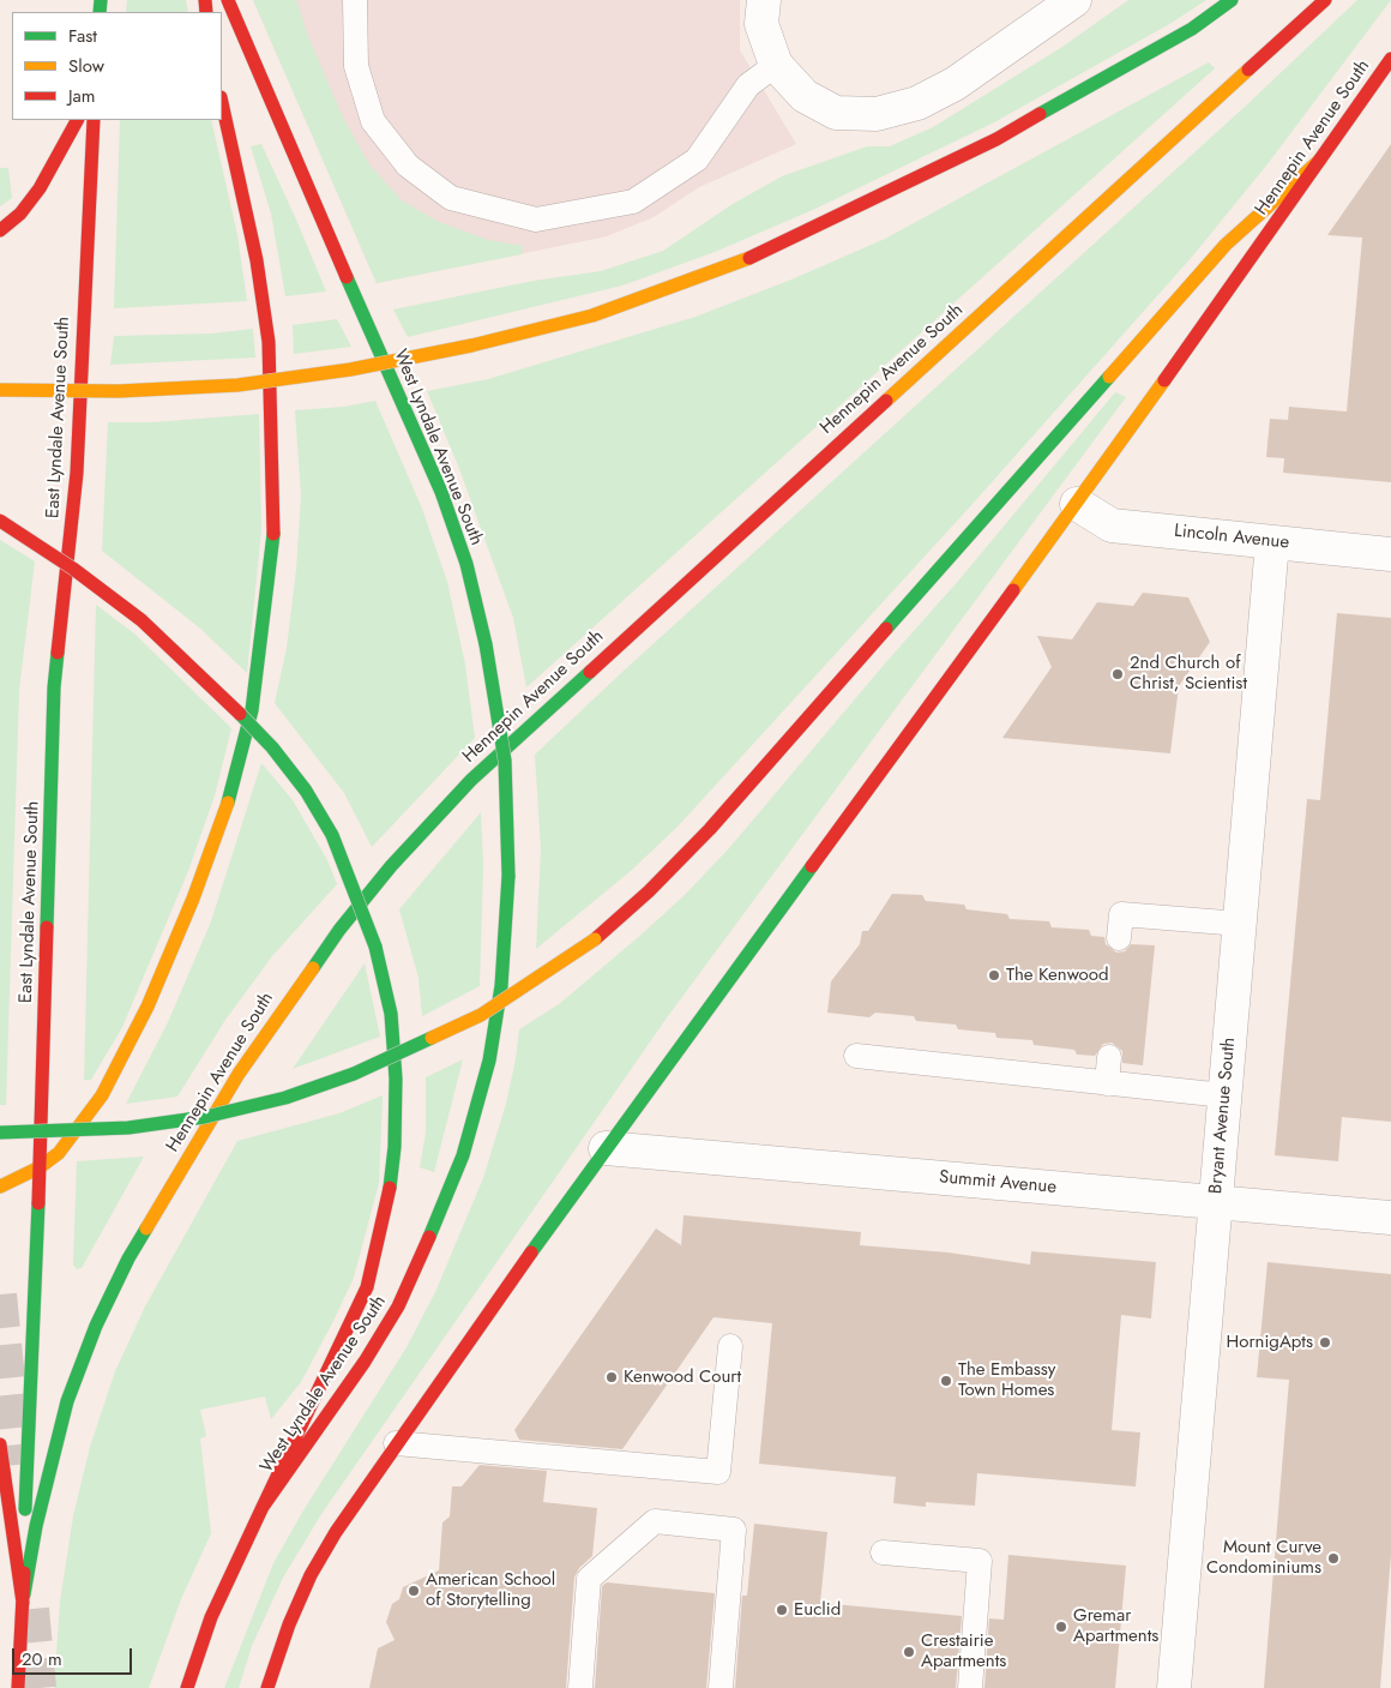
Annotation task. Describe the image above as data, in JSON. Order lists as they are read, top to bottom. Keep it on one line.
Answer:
{"streets":{"main road":["Hennepin Avenue South","East Lyndale Avenue South","West Lyndale Avenue South"],"street":["Lincoln Avenue","Bryant Avenue South","Summit Avenue"]},"crossings":[["Hennepin Avenue South","East Lyndale Avenue South"],["Hennepin Avenue South","Lincoln Avenue"],["Hennepin Avenue South","Summit Avenue"],["Lincoln Avenue","Bryant Avenue South"],["Bryant Avenue South","Summit Avenue"]],"places":["2nd Church of Christ, Scientist","The Kenwood","HornigApts","Kenwood Court","The Embassy Town Homes","Mount Curve Condominiums","American School of Storytelling","Euclid","Gremar Apartments","Crestairie Apartments"],"legend":["Fast","Slow","Jam"],"scale_bar":"20 m"}
